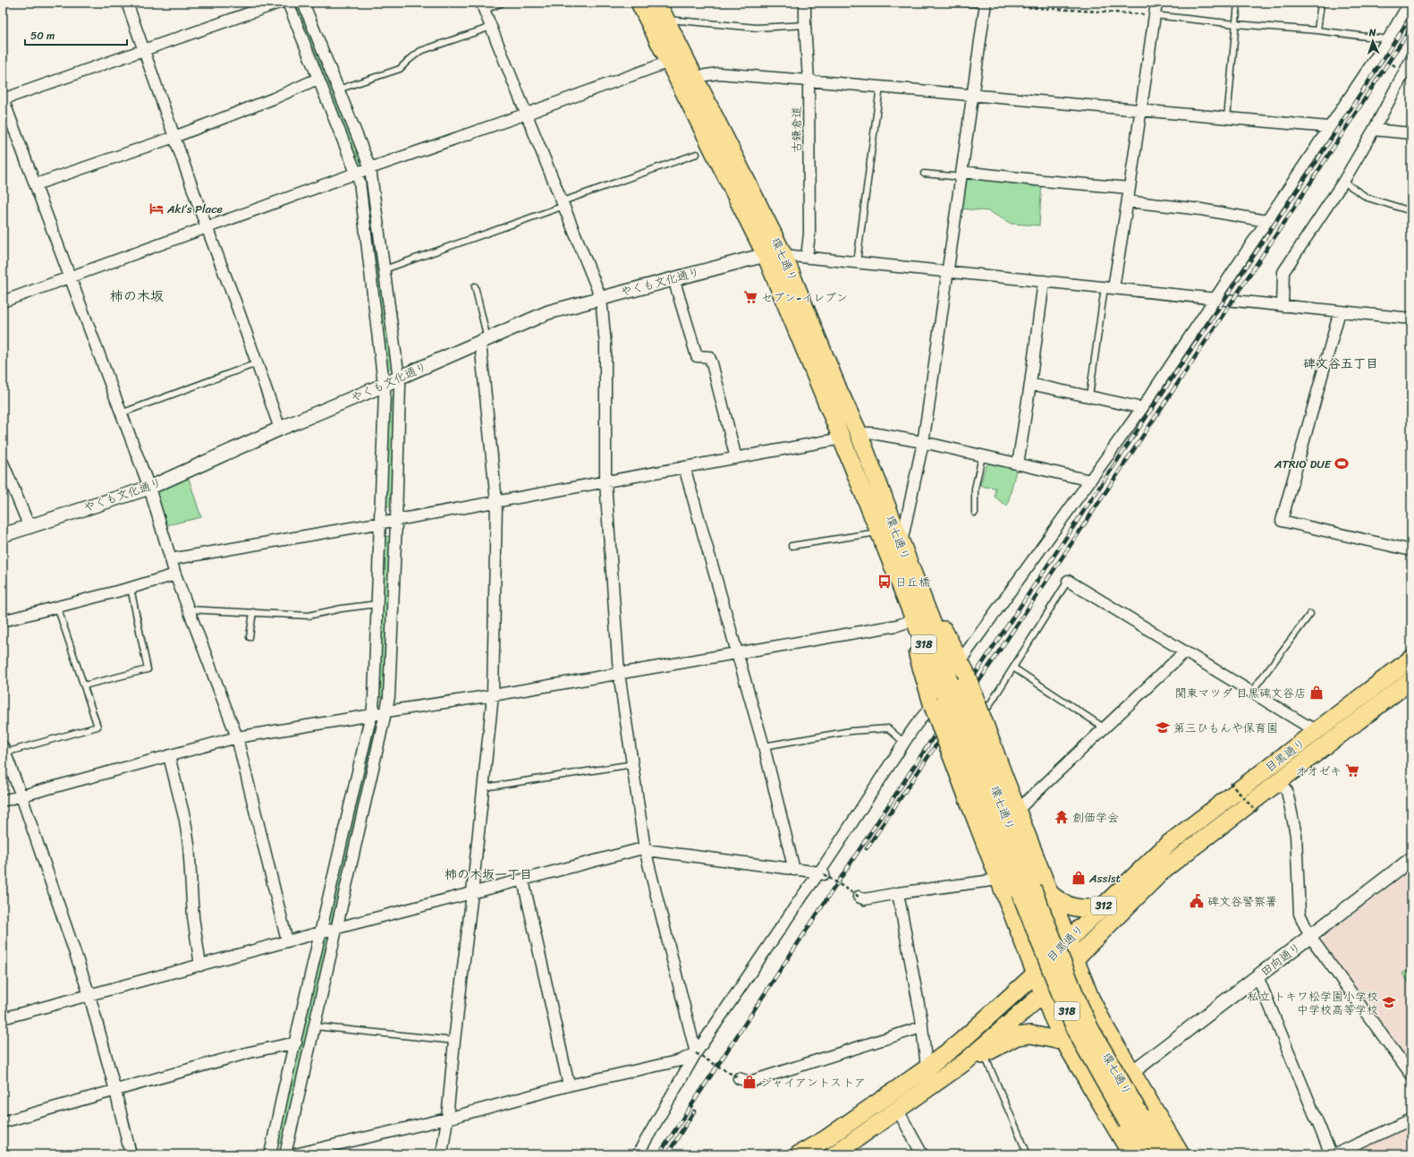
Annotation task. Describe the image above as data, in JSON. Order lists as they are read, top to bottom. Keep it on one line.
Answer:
{"streets":{"main road":["環七通り","318","目黒通り","312"],"street":["古鎌倉道","やくも文化通り","田向通り"]},"crossings":[["環七通り","やくも文化通り"]],"districts":["柿の木坂","碑文谷五丁目","柿の木坂一丁目"],"places":{"hotel":["Aki’s Place"],"supermarket":["セブン-イレブン","オオゼキ"],"sports":["ATRIO DUE"],"bus stop":["日丘橋"],"shop":["関東マツダ 目黒碑文谷店","Assist","ジャイアントストア"],"school or university":["第三ひもんや保育園","私立 トキワ松学園小学校 中学校高等学校"],"temple":["創価学会"],"public building":["碑文谷警察署"]},"scale_bar":"50 m","north":"top"}
